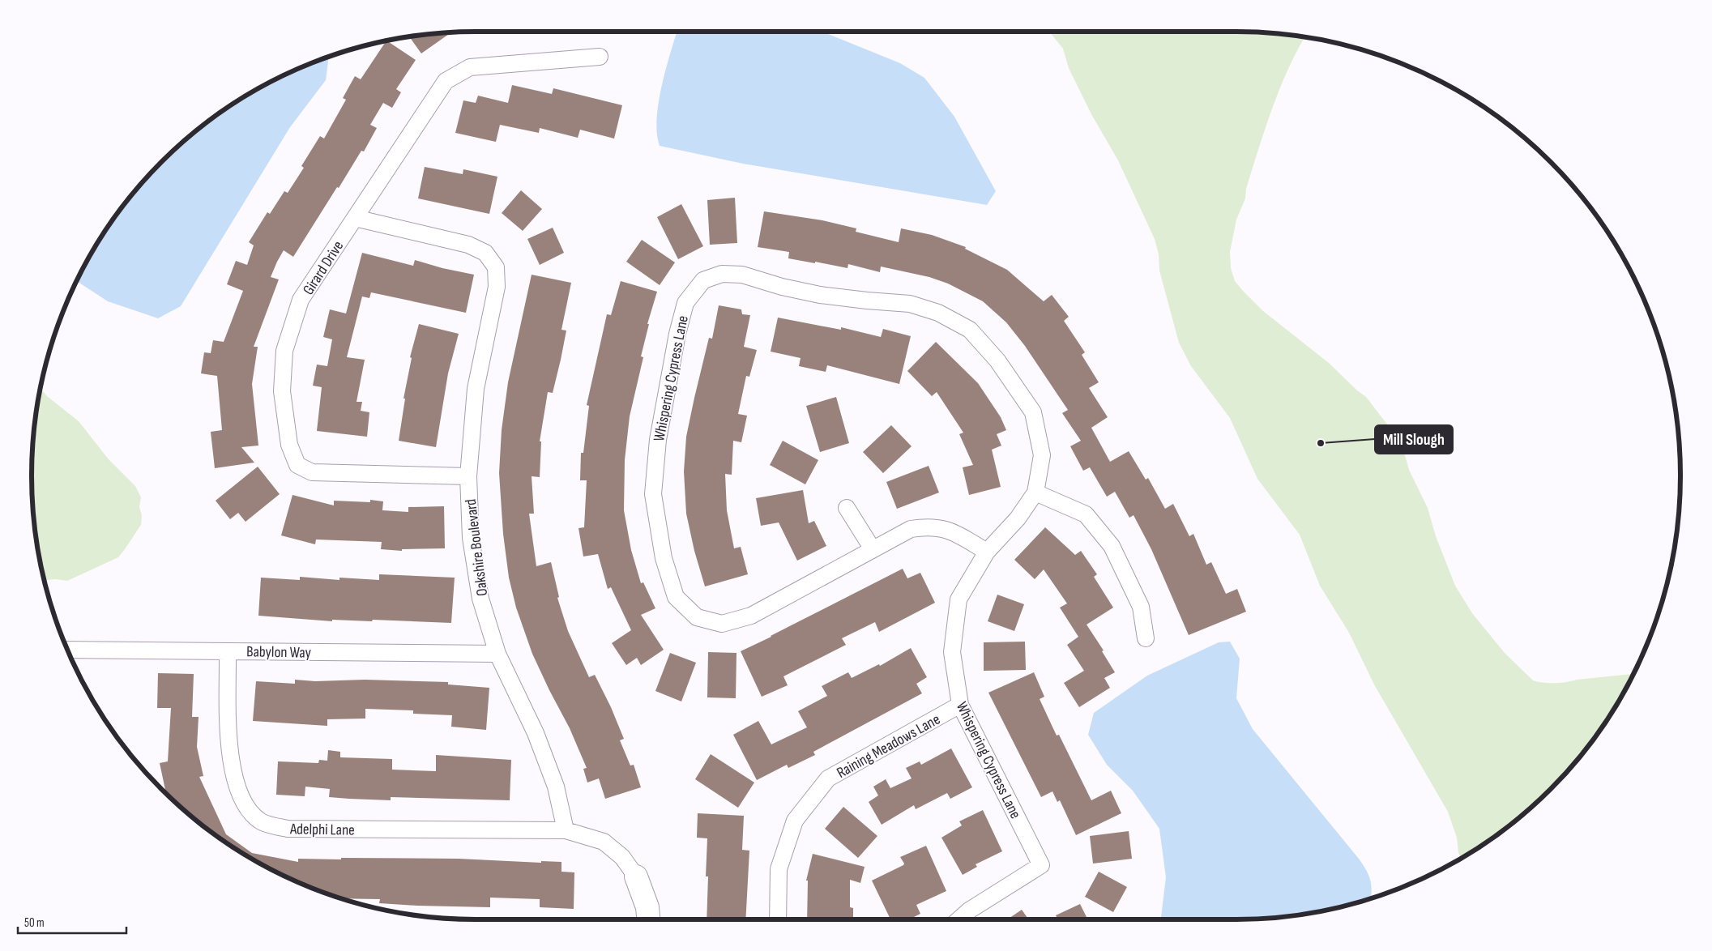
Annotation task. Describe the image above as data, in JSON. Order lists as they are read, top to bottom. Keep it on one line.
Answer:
{"streets":{"street":["Girard Drive","Whispering Cypress Lane","Oakshire Boulevard","Babylon Way","Raining Meadows Lane","Adelphi Lane"]},"crossings":[["Girard Drive","Oakshire Boulevard"],["Whispering Cypress Lane","Raining Meadows Lane"],["Oakshire Boulevard","Babylon Way"],["Oakshire Boulevard","Adelphi Lane"],["Babylon Way","Adelphi Lane"]],"places":["Mill Slough"],"scale_bar":"50 m"}
